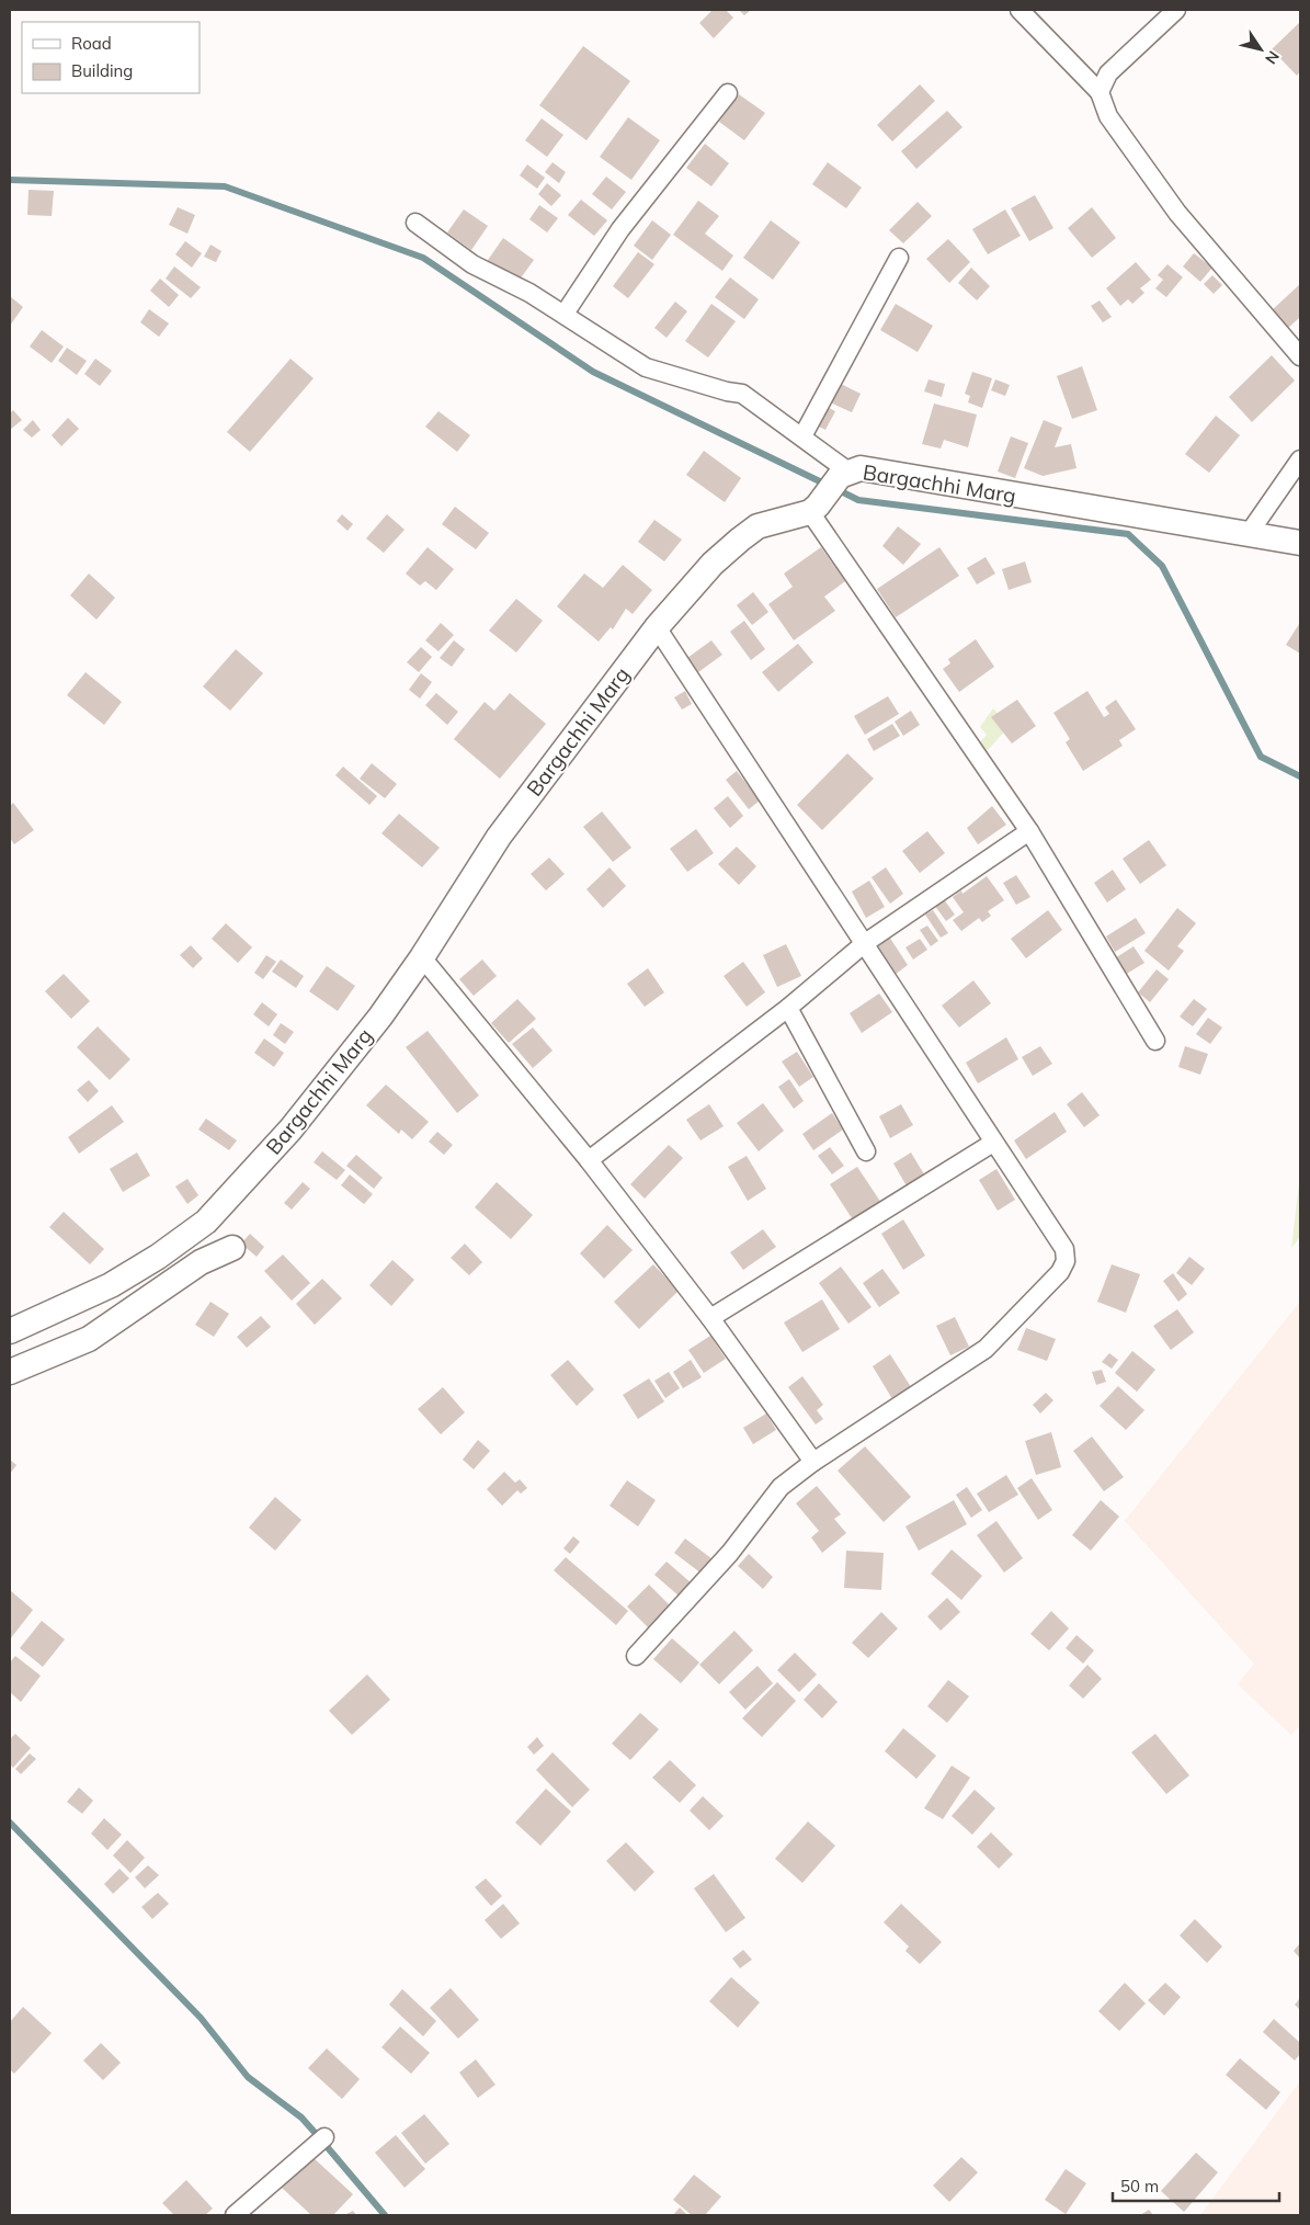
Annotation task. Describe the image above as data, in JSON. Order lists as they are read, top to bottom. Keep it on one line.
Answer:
{"streets":{"street":["Bargachhi Marg"]},"legend":["Road","Building"],"scale_bar":"50 m","north":"bottom right"}
